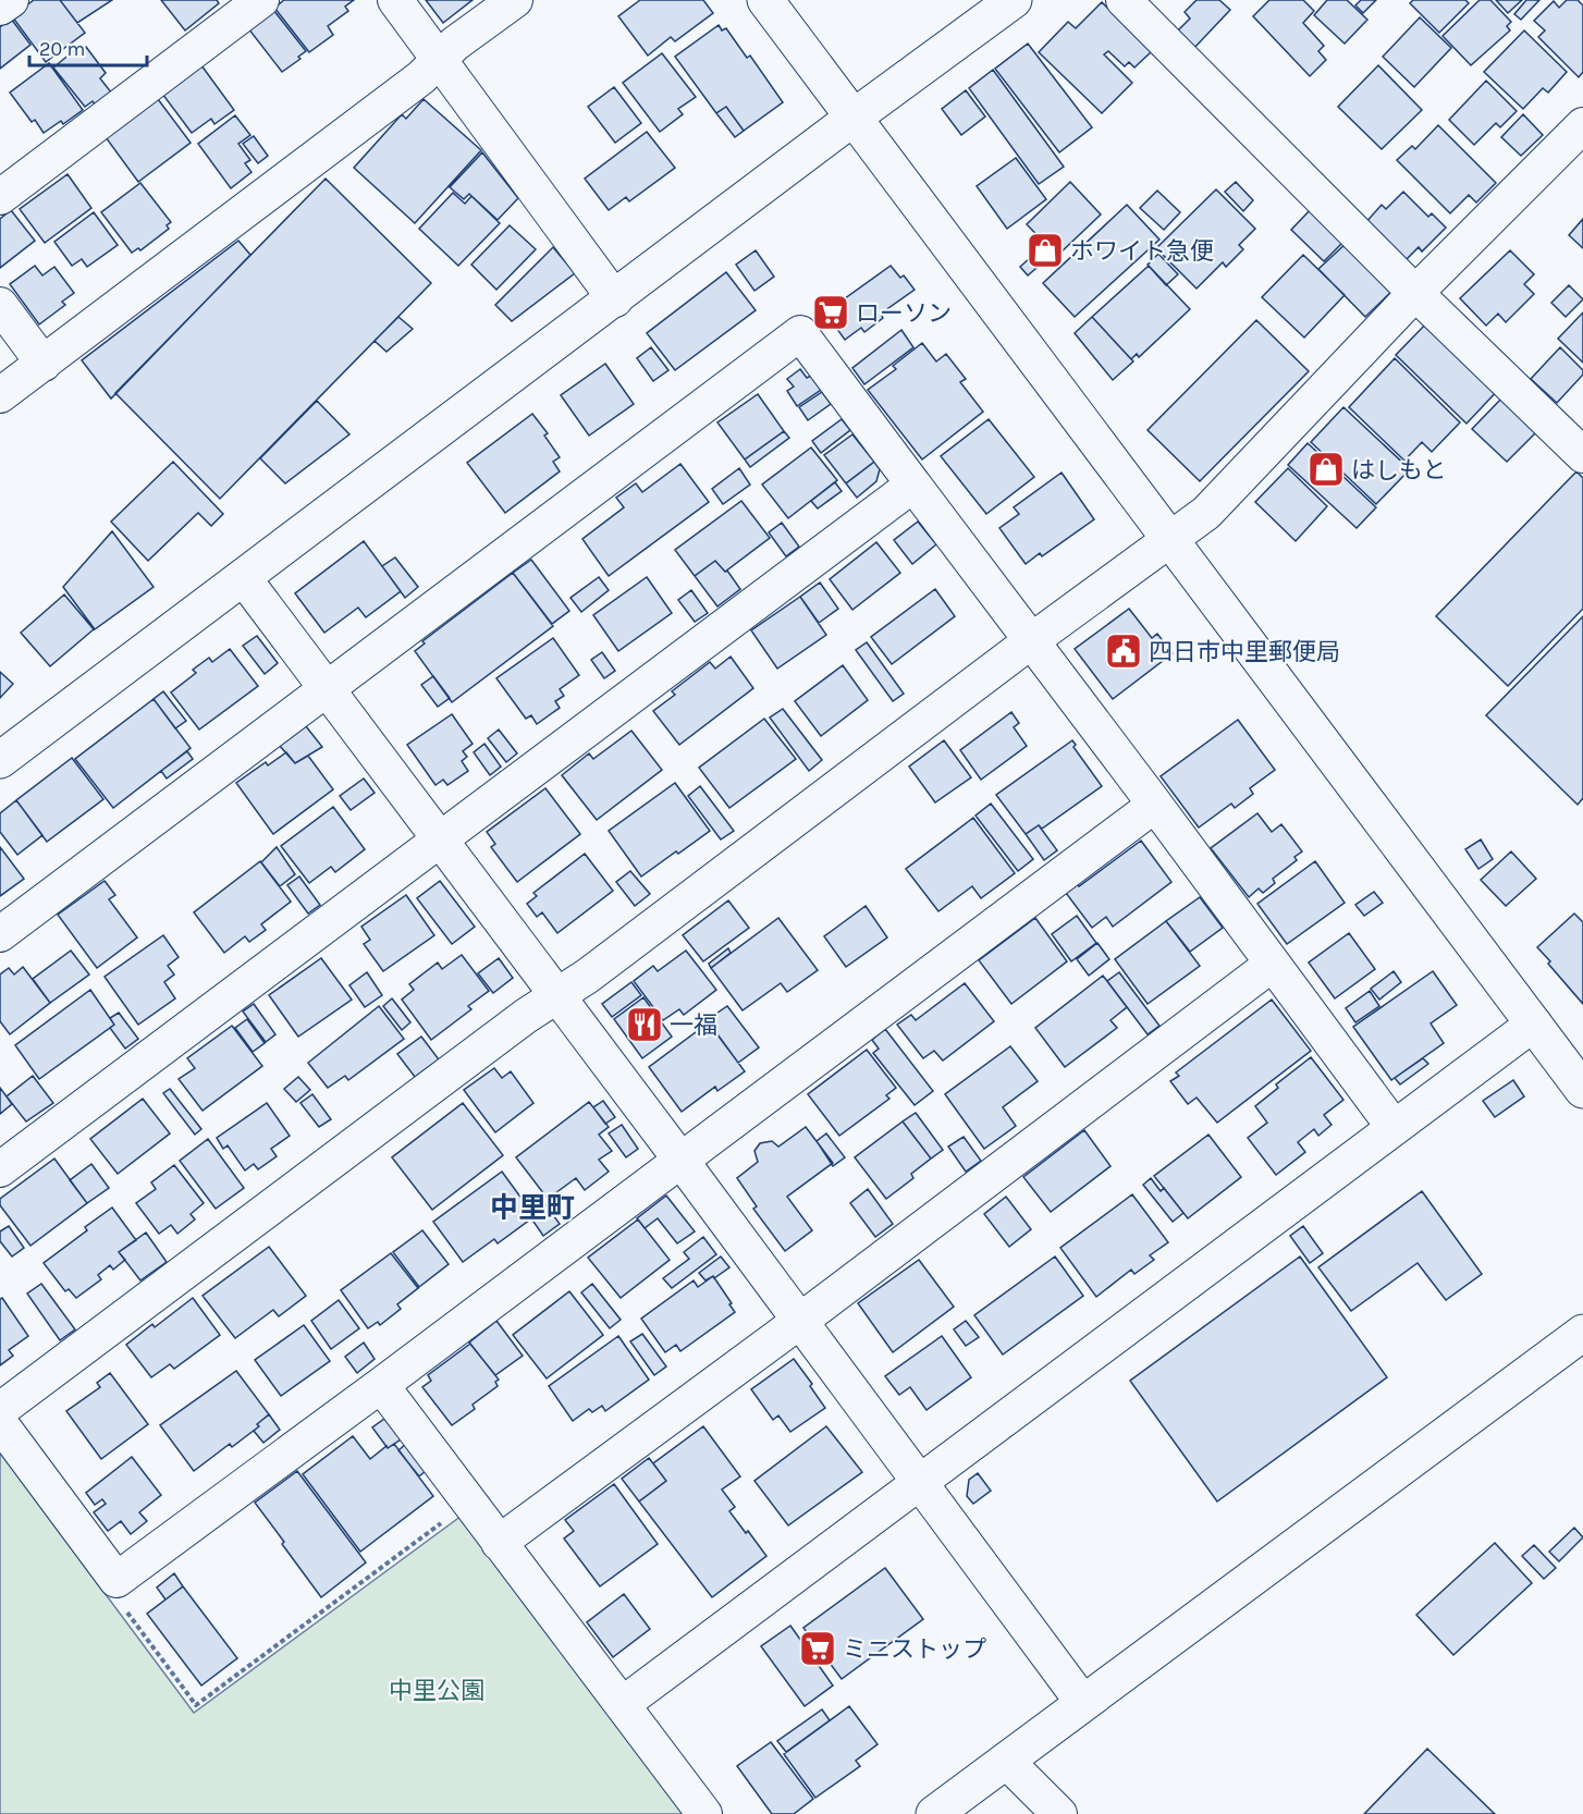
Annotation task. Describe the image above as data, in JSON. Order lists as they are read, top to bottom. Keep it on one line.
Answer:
{"districts":["中里町"],"parks":["中里公園"],"places":{"shop":["ホワイト急便","はしもと"],"supermarket":["ローソン","ミニストップ"],"public building":["四日市中里郵便局"],"restaurant":["一福"]},"scale_bar":"20 m"}
